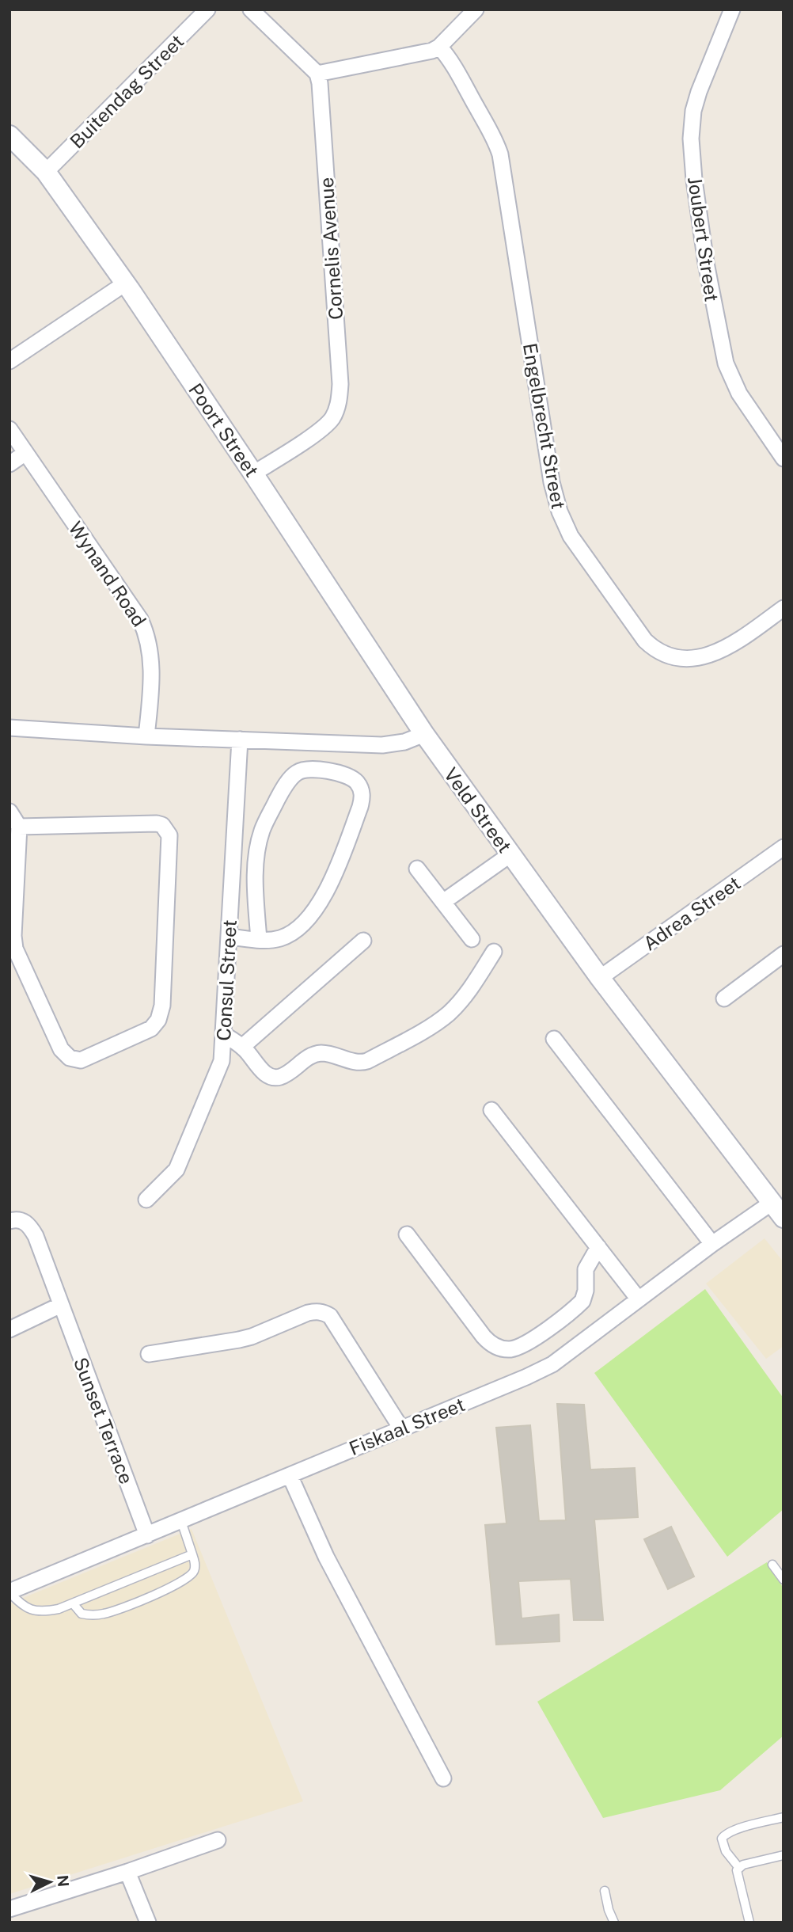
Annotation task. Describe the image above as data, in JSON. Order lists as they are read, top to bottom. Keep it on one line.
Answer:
{"streets":{"street":["Buitendag Street","Joubert Street","Cornelis Avenue","Engelbrecht Street","Poort Street","Wynand Road","Veld Street","Adrea Street","Consul Street","Sunset Terrace","Fiskaal Street"]},"crossings":[["Buitendag Street","Poort Street"],["Cornelis Avenue","Poort Street"],["Poort Street","Veld Street"],["Veld Street","Adrea Street"],["Veld Street","Fiskaal Street"],["Sunset Terrace","Fiskaal Street"]],"north":"right"}
